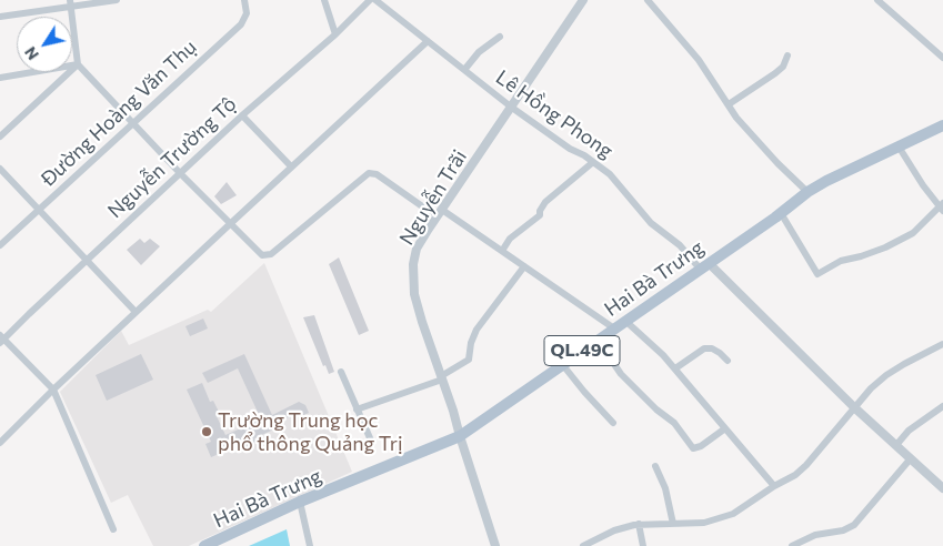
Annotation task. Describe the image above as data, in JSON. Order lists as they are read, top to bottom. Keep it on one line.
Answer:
{"streets":{"main road":["Hai Bà Trưng","QL.49C"],"street":["Đường Hoàng Văn Thụ","Lê Hồng Phong","Nguyễn Trường Tộ","Nguyễn Trãi"]},"crossings":[["Lê Hồng Phong","Nguyễn Trãi"],["Lê Hồng Phong","Hai Bà Trưng"],["Nguyễn Trãi","Hai Bà Trưng"]],"places":["Trường Trung học phổ thông Quảng Trị"],"north":"bottom left"}
